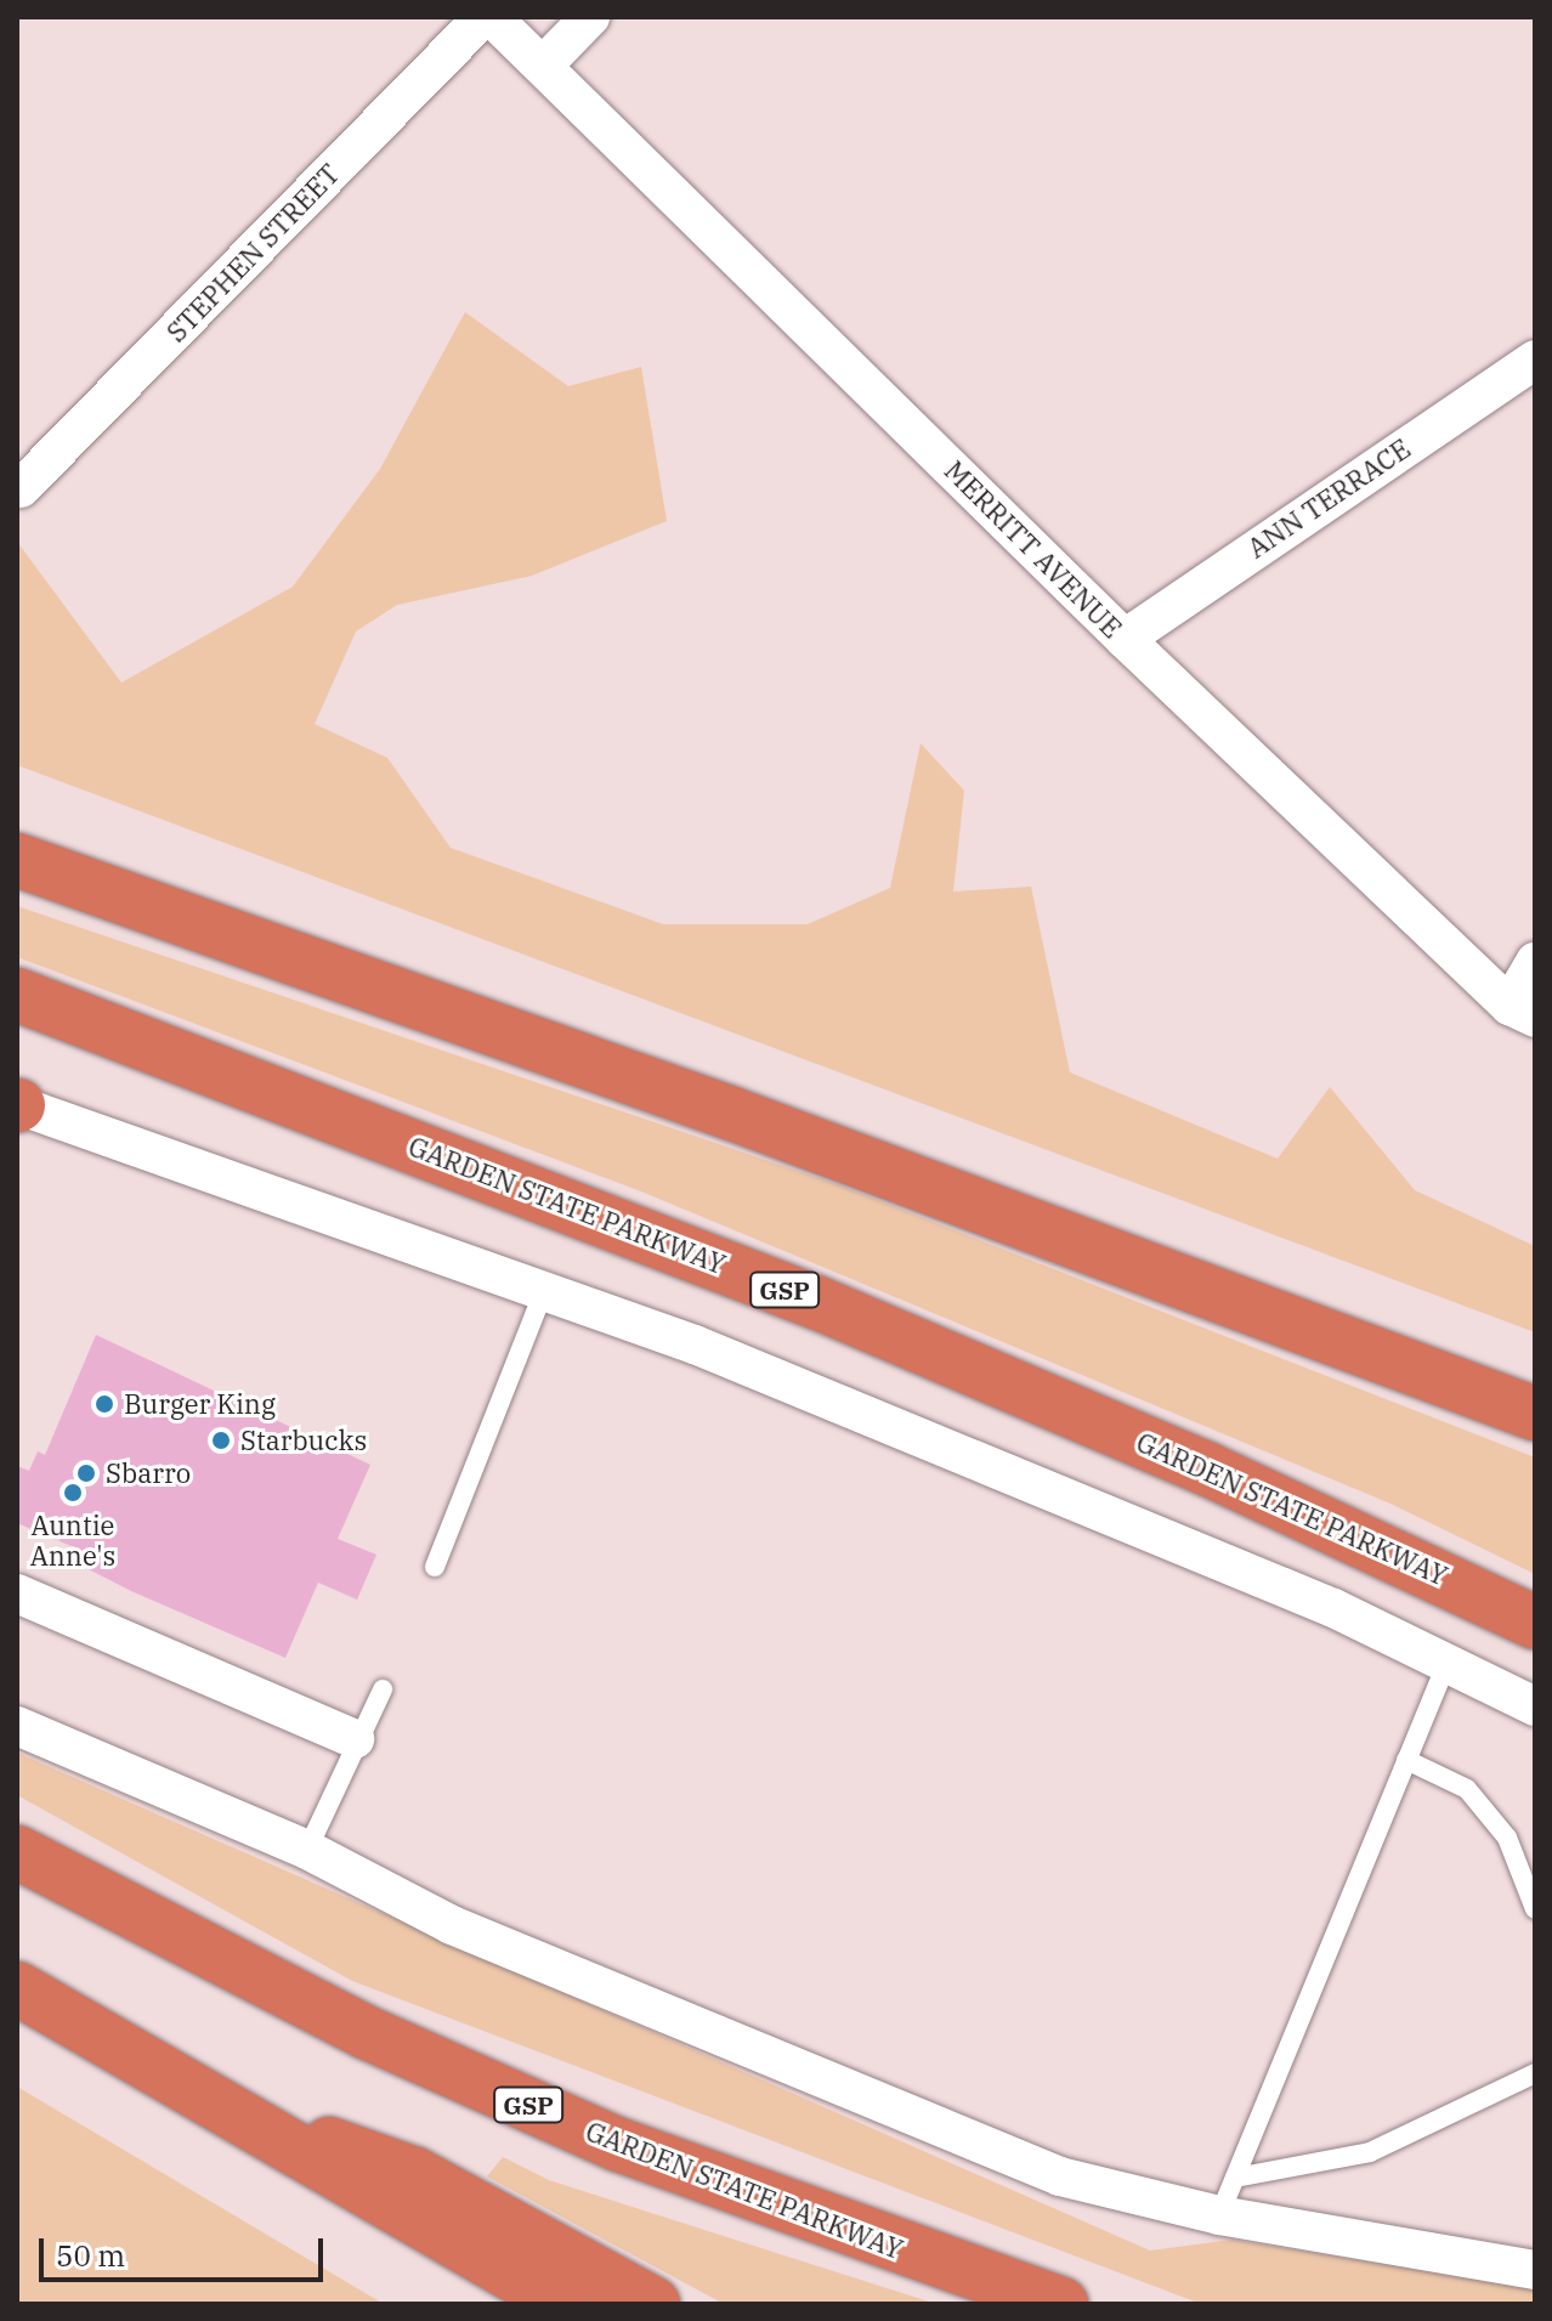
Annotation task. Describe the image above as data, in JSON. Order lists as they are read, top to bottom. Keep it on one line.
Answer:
{"streets":{"highway":["GARDEN STATE PARKWAY","GSP"],"street":["STEPHEN STREET","ANN TERRACE","MERRITT AVENUE"]},"crossings":[["ANN TERRACE","MERRITT AVENUE"]],"places":["Burger King","Starbucks","Sbarro","Auntie Anne's"],"scale_bar":"50 m"}
